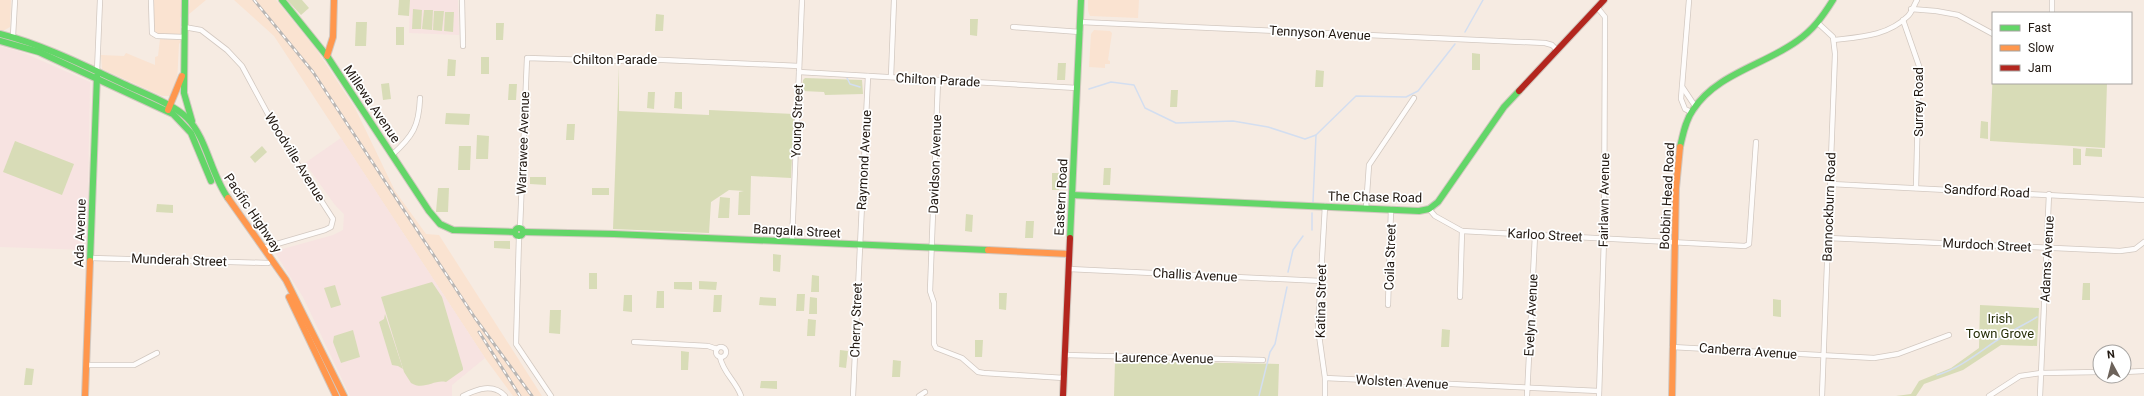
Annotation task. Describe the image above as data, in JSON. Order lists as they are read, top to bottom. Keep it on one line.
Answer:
{"streets":{"main road":["Millewa Avenue","Bobbin Head Road","Eastern Road","The Chase Road","Pacific Highway","Bangalla Street","Ada Avenue"],"street":["Tennyson Avenue","Chilton Parade","Surrey Road","Young Street","Warrawee Avenue","Woodville Avenue","Raymond Avenue","Davidson Avenue","Sandford Road","Fairlawn Avenue","Bannockburn Road","Karloo Street","Murdoch Street","Coila Street","Adams Avenue","Munderah Street","Challis Avenue","Katina Street","Evelyn Avenue","Cherry Street","Canberra Avenue","Laurence Avenue","Wolsten Avenue"]},"crossings":[["Tennyson Avenue","Eastern Road"],["Tennyson Avenue","The Chase Road"],["Chilton Parade","Young Street"],["Chilton Parade","Warrawee Avenue"],["Chilton Parade","Raymond Avenue"],["Chilton Parade","Davidson Avenue"],["Chilton Parade","Eastern Road"],["Surrey Road","Sandford Road"],["Millewa Avenue","Bangalla Street"],["Young Street","Bangalla Street"],["Warrawee Avenue","Bangalla Street"],["Woodville Avenue","Pacific Highway"],["Raymond Avenue","Bangalla Street"],["Raymond Avenue","Cherry Street"],["Davidson Avenue","Eastern Road"],["Davidson Avenue","Bangalla Street"],["Sandford Road","Bannockburn Road"],["Sandford Road","Adams Avenue"],["Bobbin Head Road","Karloo Street"],["Bobbin Head Road","Canberra Avenue"],["Eastern Road","The Chase Road"],["Eastern Road","Bangalla Street"],["Eastern Road","Challis Avenue"],["Eastern Road","Laurence Avenue"],["The Chase Road","Fairlawn Avenue"],["The Chase Road","Coila Street"],["The Chase Road","Katina Street"],["Fairlawn Avenue","Karloo Street"],["Fairlawn Avenue","Wolsten Avenue"],["Bannockburn Road","Murdoch Street"],["Bannockburn Road","Canberra Avenue"],["Pacific Highway","Ada Avenue"],["Pacific Highway","Munderah Street"],["Bangalla Street","Cherry Street"],["Ada Avenue","Munderah Street"],["Karloo Street","Evelyn Avenue"],["Murdoch Street","Adams Avenue"],["Challis Avenue","Katina Street"],["Katina Street","Wolsten Avenue"],["Evelyn Avenue","Wolsten Avenue"]],"parks":["Irish Town Grove"],"legend":["Fast","Slow","Jam"],"north":"top"}
